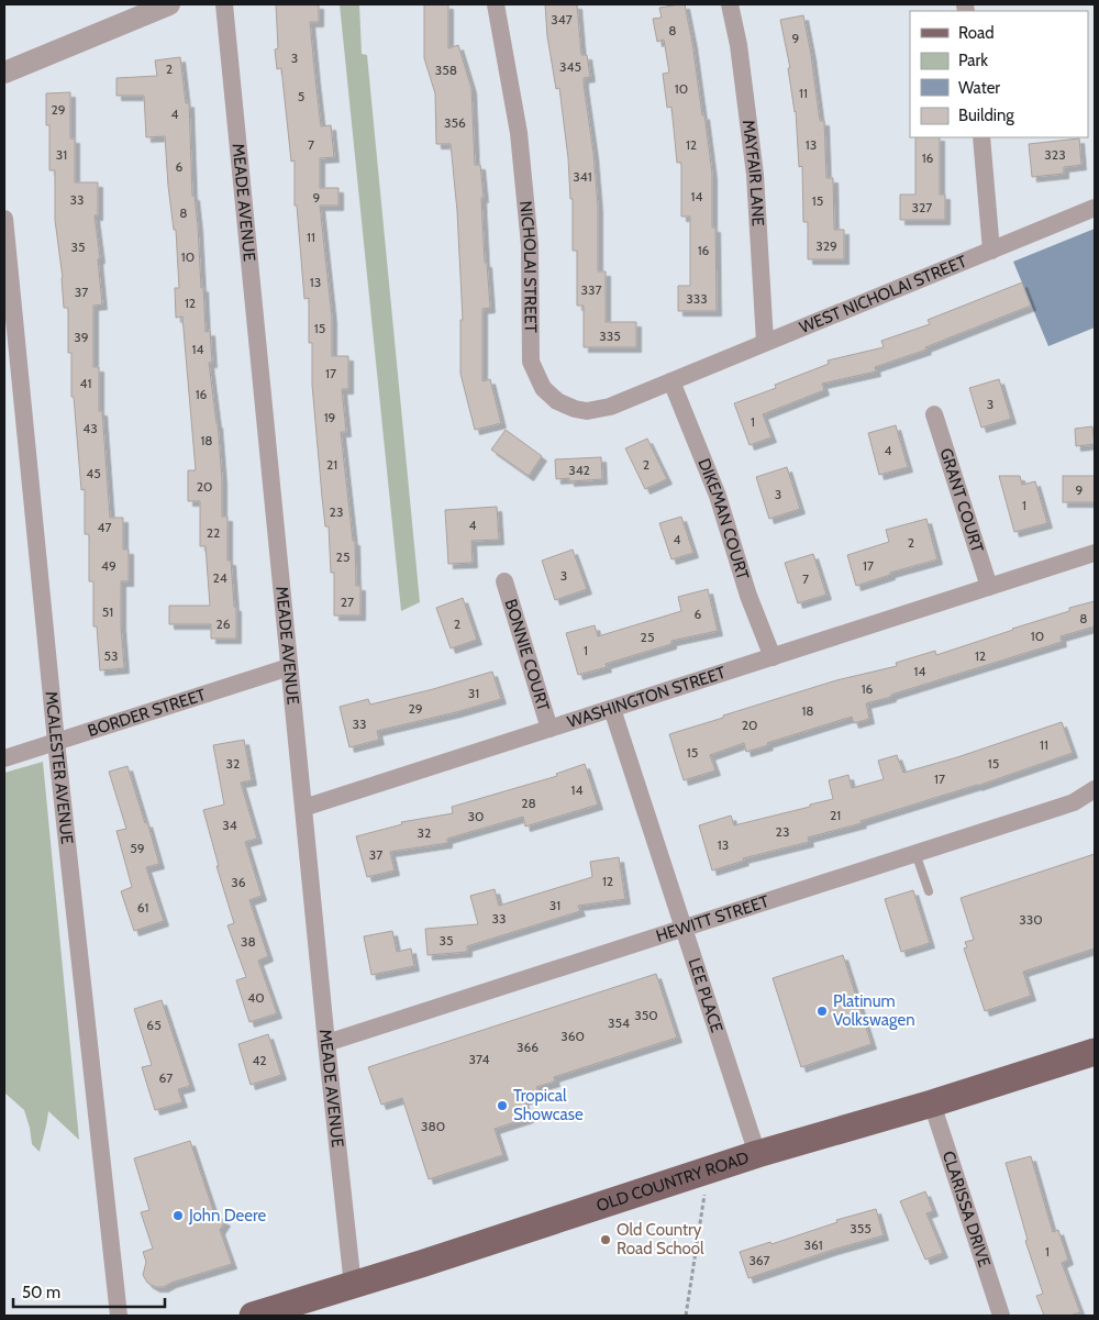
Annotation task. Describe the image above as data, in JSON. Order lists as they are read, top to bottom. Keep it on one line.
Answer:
{"streets":{"main road":["OLD COUNTRY ROAD"],"street":["MAYFAIR LANE","MEADE AVENUE","NICHOLAI STREET","WEST NICHOLAI STREET","GRANT COURT","DIKEMAN COURT","BONNIE COURT","WASHINGTON STREET","BORDER STREET","MCALESTER AVENUE","HEWITT STREET","LEE PLACE","CLARISSA DRIVE"]},"crossings":[["MAYFAIR LANE","WEST NICHOLAI STREET"],["MEADE AVENUE","WASHINGTON STREET"],["MEADE AVENUE","BORDER STREET"],["MEADE AVENUE","HEWITT STREET"],["MEADE AVENUE","OLD COUNTRY ROAD"],["NICHOLAI STREET","WEST NICHOLAI STREET"],["NICHOLAI STREET","DIKEMAN COURT"],["WEST NICHOLAI STREET","DIKEMAN COURT"],["GRANT COURT","WASHINGTON STREET"],["DIKEMAN COURT","WASHINGTON STREET"],["BONNIE COURT","WASHINGTON STREET"],["WASHINGTON STREET","LEE PLACE"],["BORDER STREET","MCALESTER AVENUE"],["HEWITT STREET","LEE PLACE"],["LEE PLACE","OLD COUNTRY ROAD"],["OLD COUNTRY ROAD","CLARISSA DRIVE"]],"places":["Platinum Volkswagen","Tropical Showcase","John Deere","Old Country Road School"],"house_numbers":["347","8","9","3","345","2","358","10","11","5","29","4","356","7","12","13","31","323","16","6","341","14","9","33","15","327","8","11","329","35","16","10","13","337","37","333","12","15","335","39","14","17","41","16","3","19","1","43","18","4","21","2","342","45","20","9","3","1","23","4","47","22","4","2","25","49","17","3","24","7","27","51","6","8","26","2","10","25","1","53","12","14","16","31","29","18","33","20","11","15","32","15","17","14","28","21","30","34","23","32","13","59","37","12","36","31","61","33","330","35","38","40","350","354","65","360","366","374","42","67","380","355","361","1","367"],"legend":["Road","Park","Water","Building"],"scale_bar":"50 m"}
